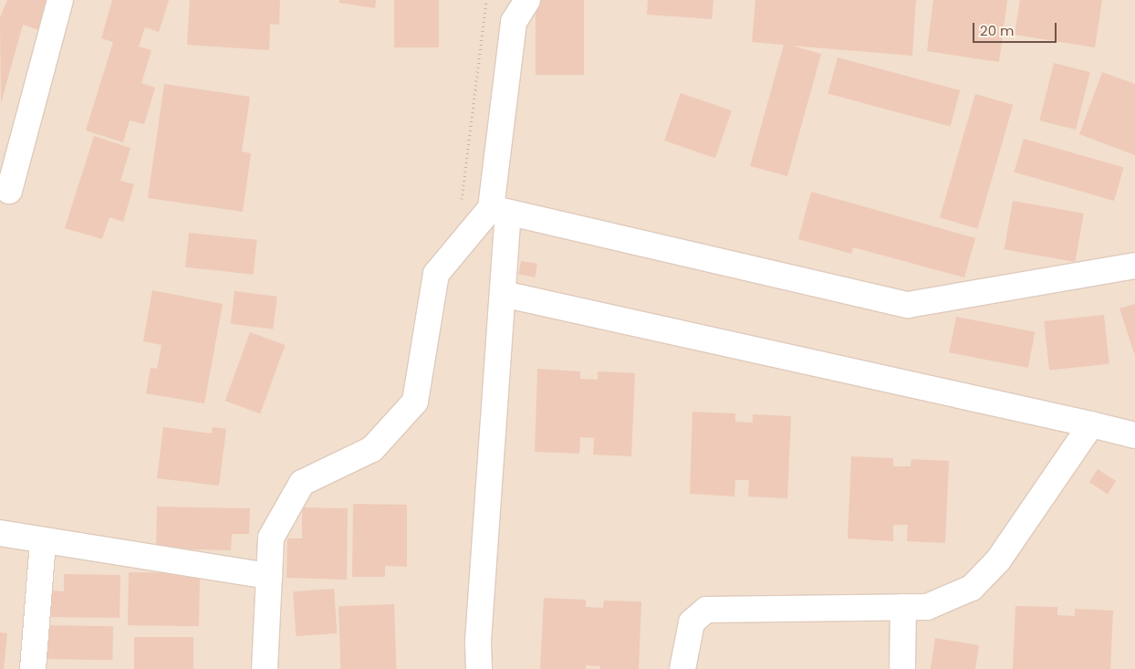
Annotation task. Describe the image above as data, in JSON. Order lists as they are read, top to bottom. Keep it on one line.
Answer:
{"scale_bar":"20 m"}
